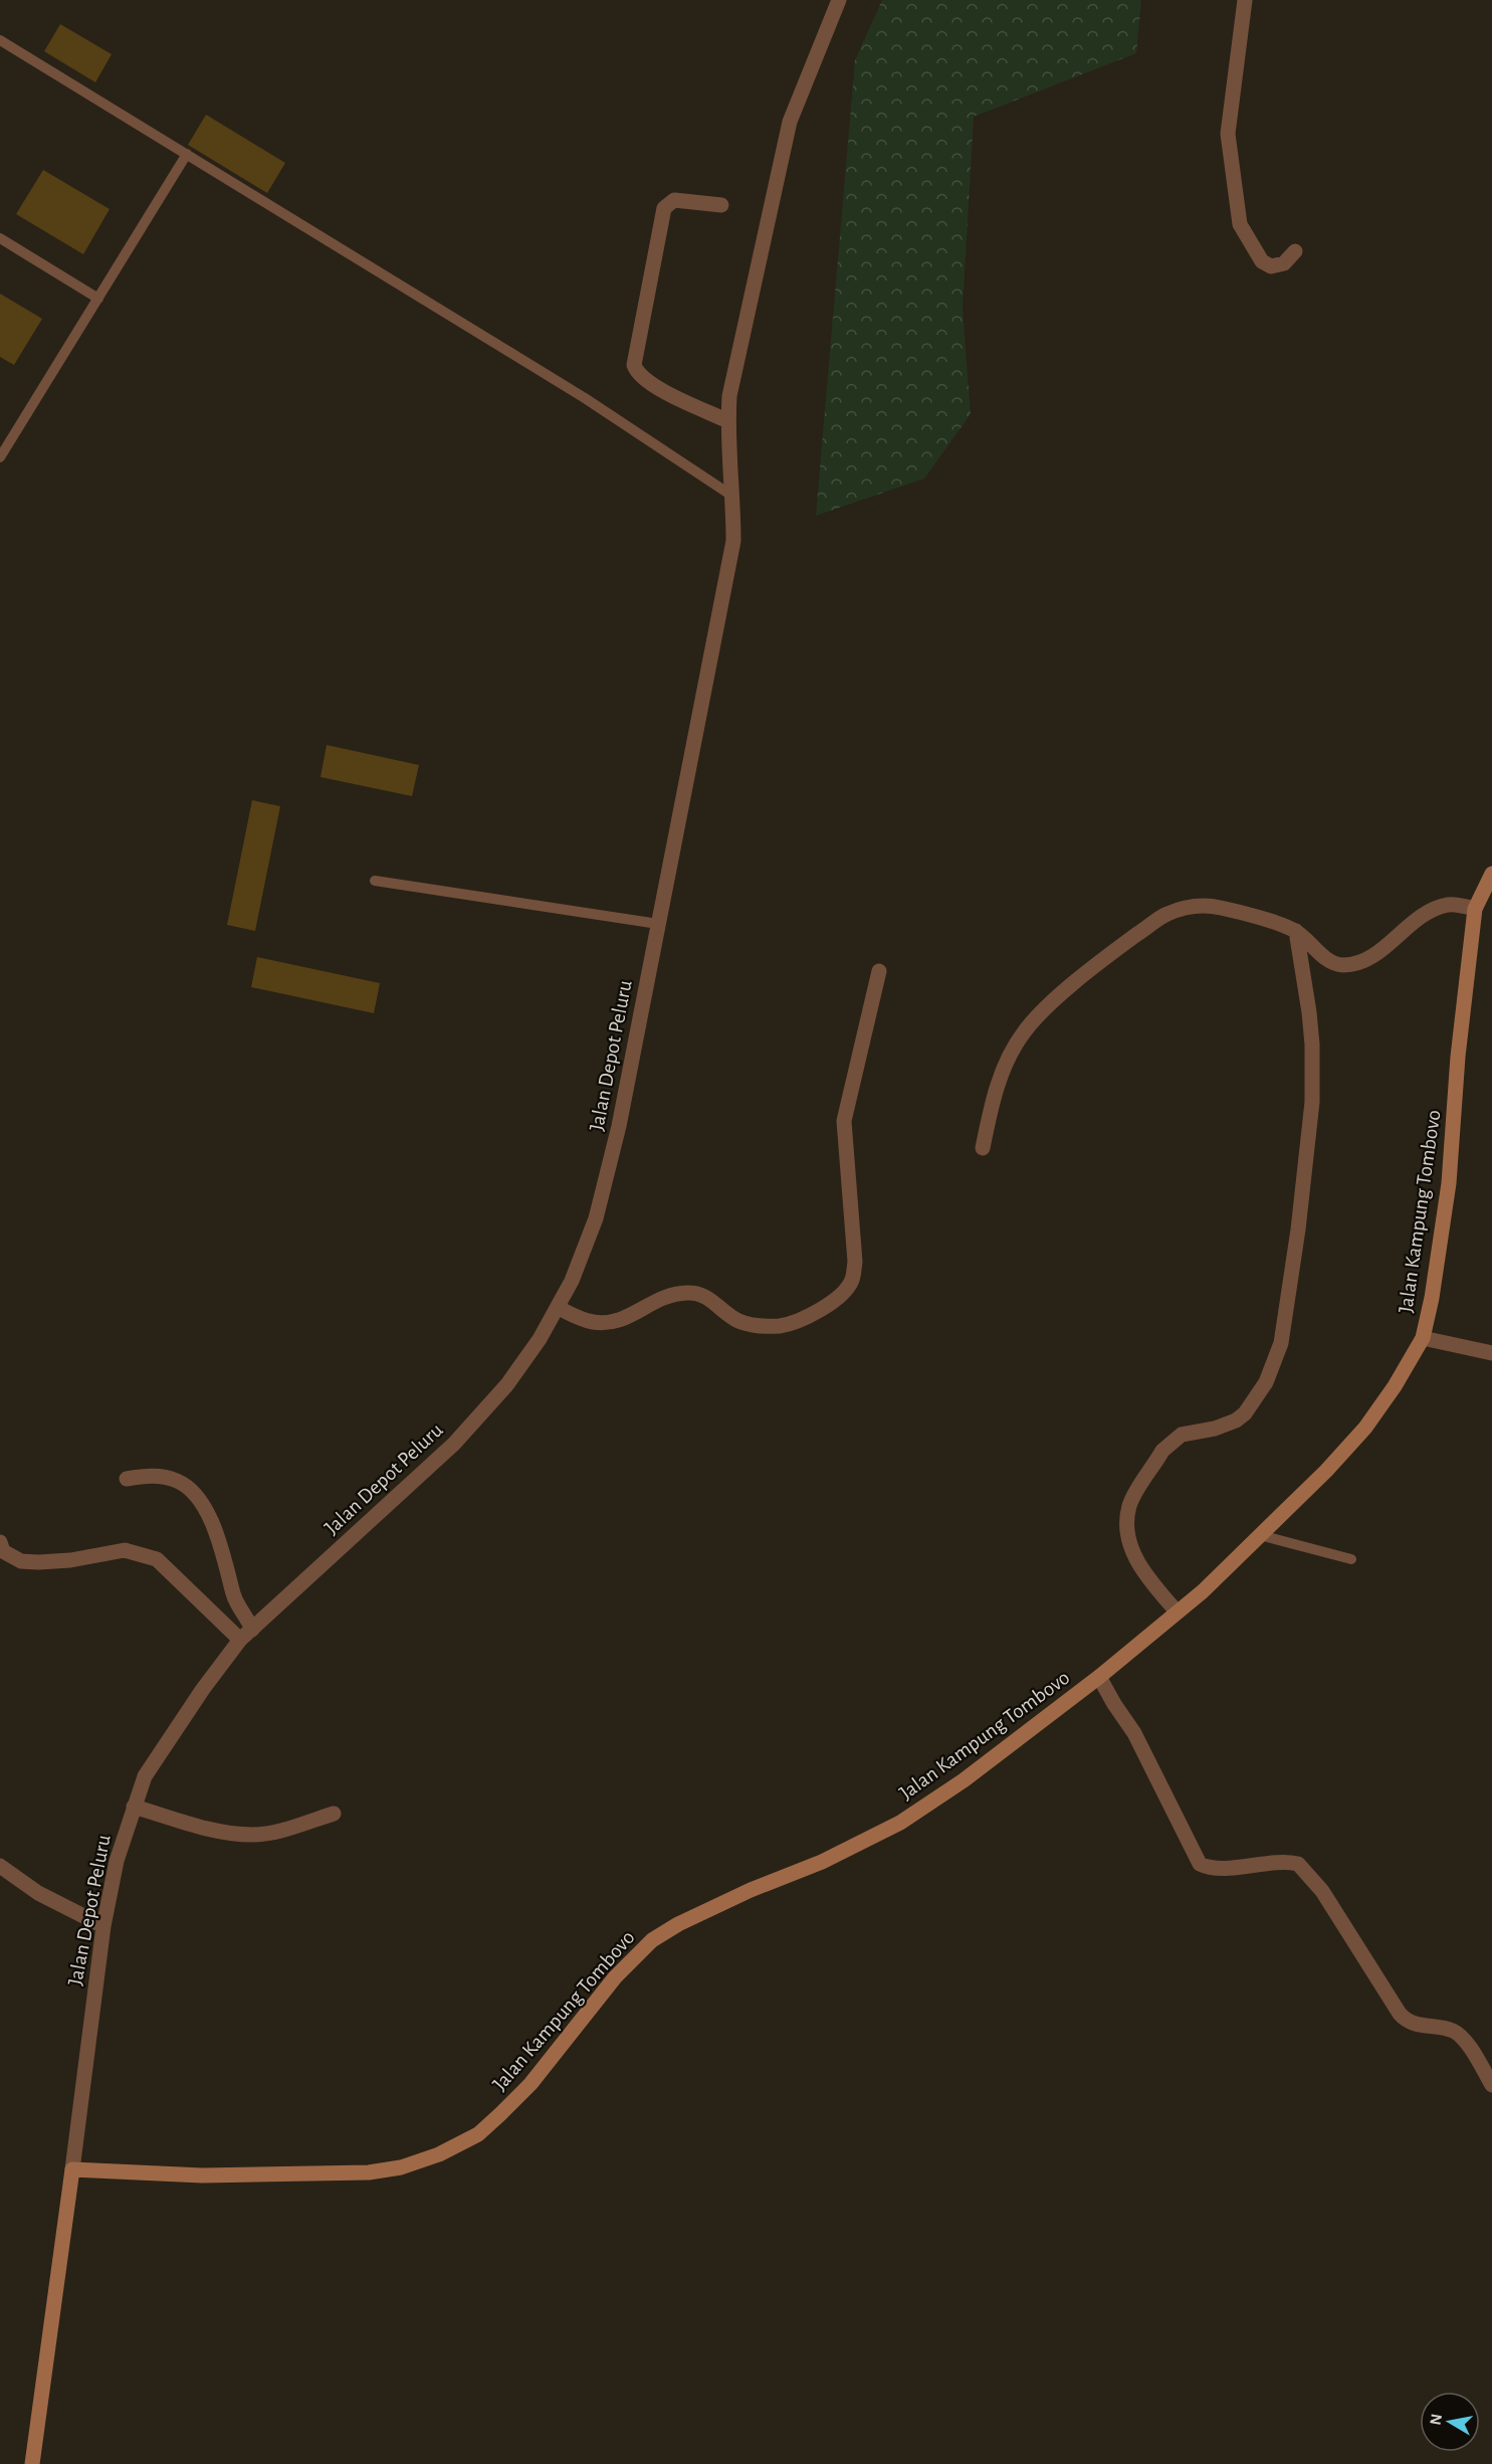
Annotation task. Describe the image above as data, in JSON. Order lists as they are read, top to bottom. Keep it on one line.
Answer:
{"streets":{"street":["Jalan Depot Peluru","Jalan Kampung Tombovo"]},"crossings":[["Jalan Depot Peluru","Jalan Kampung Tombovo"]],"north":"left"}
